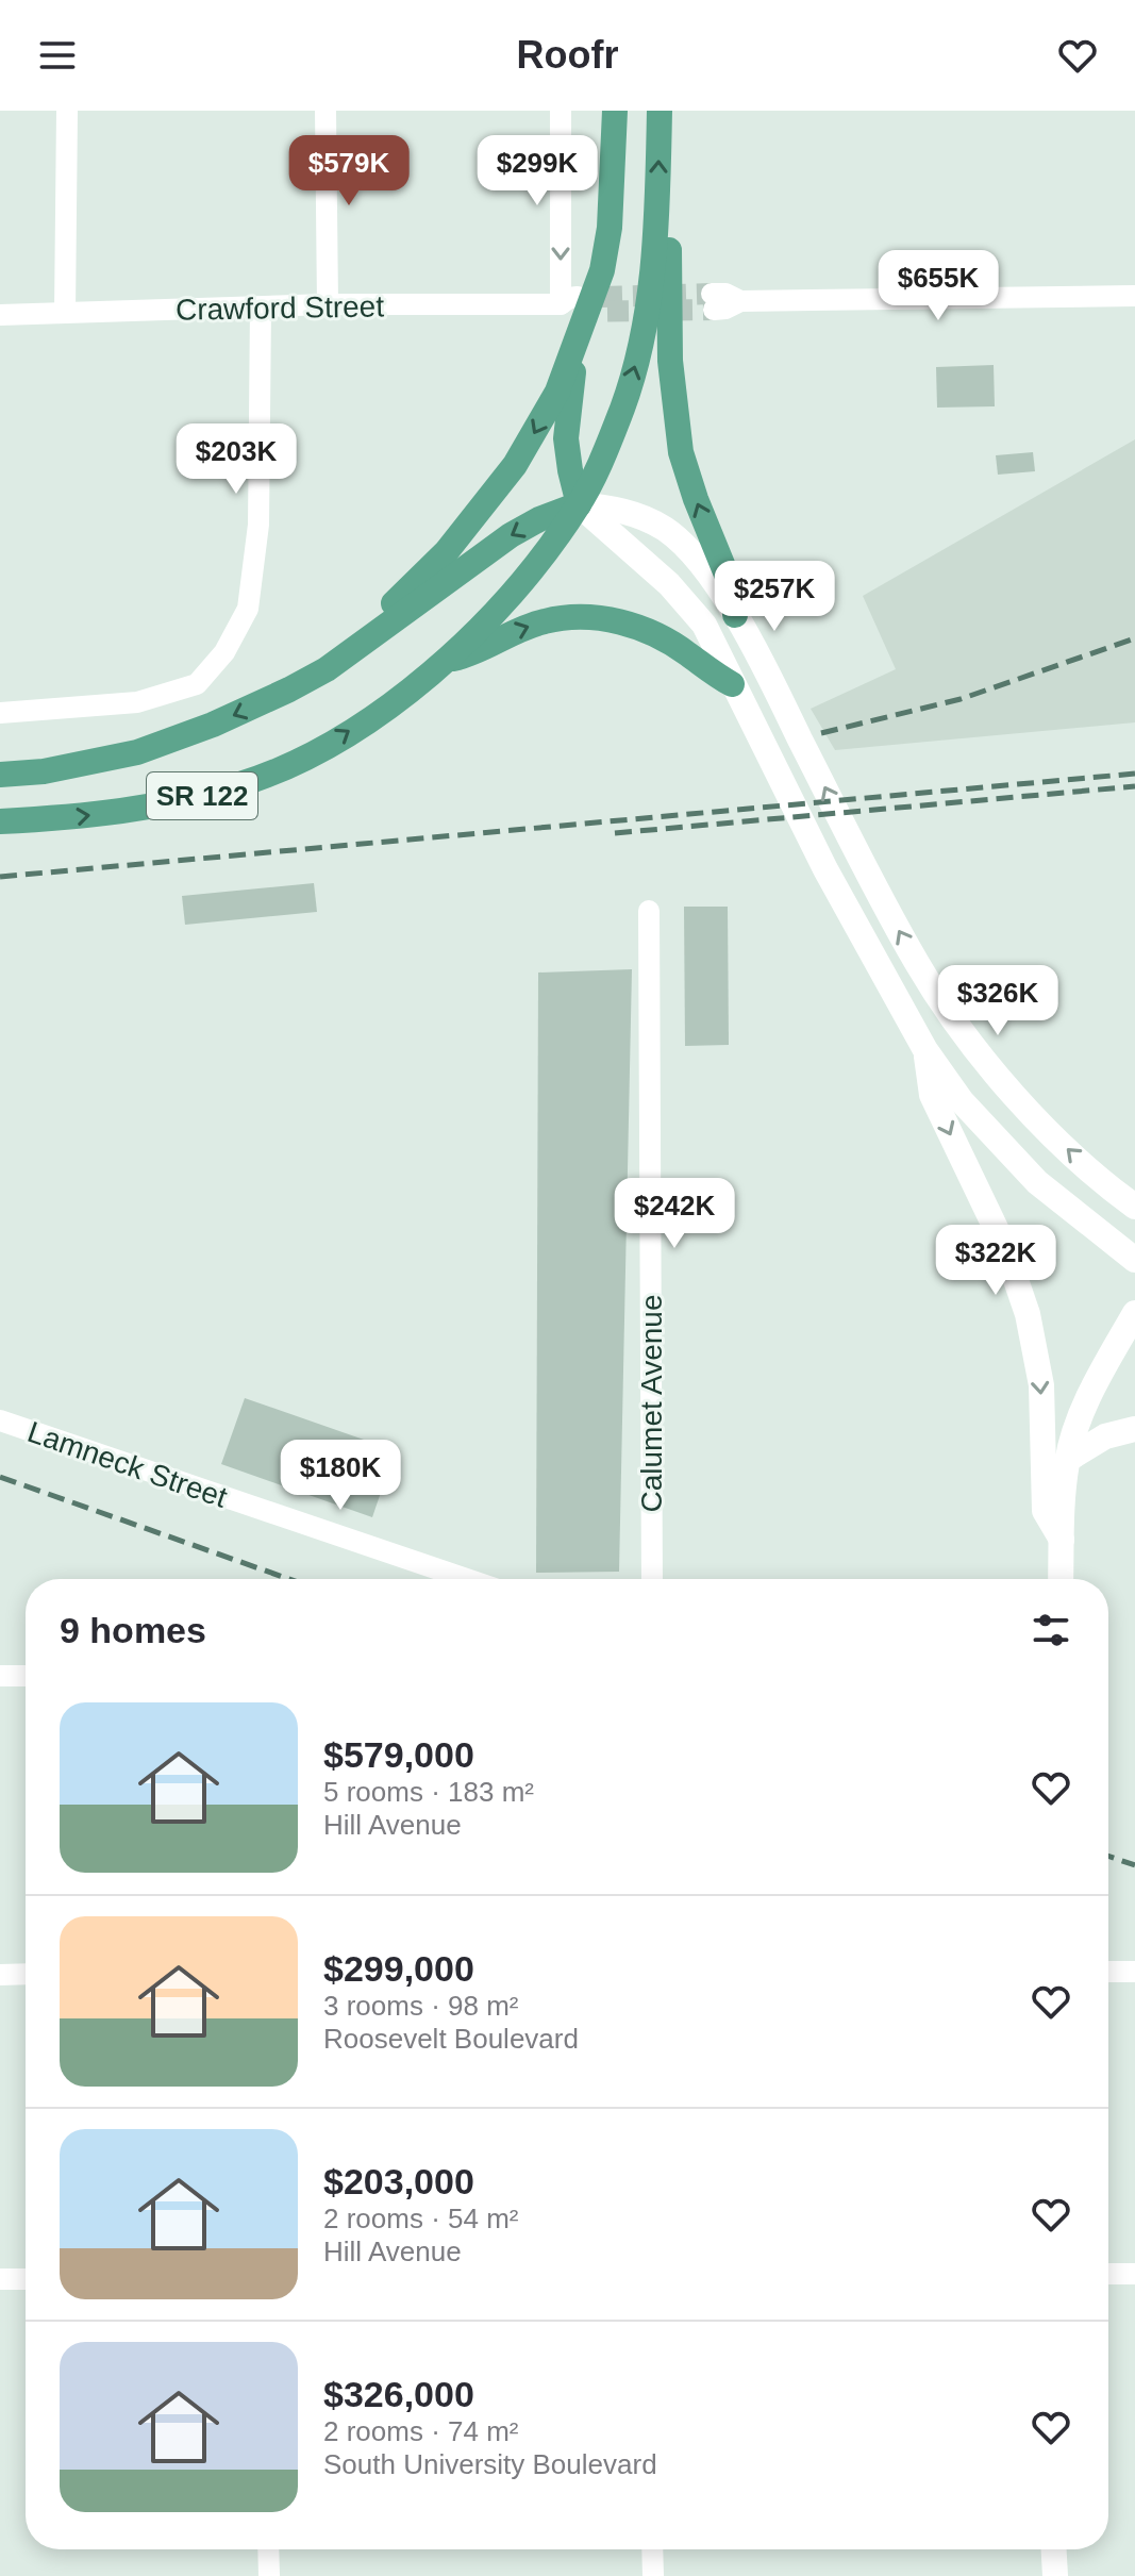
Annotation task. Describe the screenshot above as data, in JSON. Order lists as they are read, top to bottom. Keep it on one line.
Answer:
{"streets":{"main road":["SR 122"],"street":["Crawford Street","Calumet Avenue","Lamneck Street"]},"page":{"header":"Roofr","price":["$579K","$299K","$655K","$203K","$257K","$326K","$242K","$322K","$180K"],"heading":"9 homes","list":[{"name":"$579,000","note":"5 rooms · 183 m² · Hill Avenue"},{"name":"$299,000","note":"3 rooms · 98 m² · Roosevelt Boulevard"},{"name":"$203,000","note":"2 rooms · 54 m² · Hill Avenue"},{"name":"$326,000","note":"2 rooms · 74 m² · South University Boulevard"}]}}
